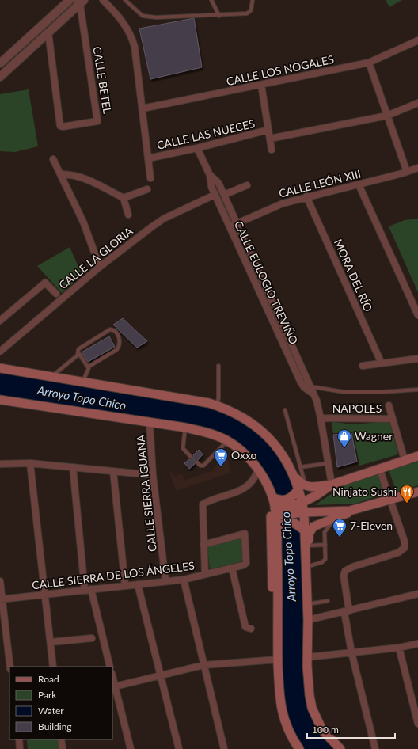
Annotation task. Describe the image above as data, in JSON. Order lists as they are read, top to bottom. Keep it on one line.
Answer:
{"streets":{"street":["CALLE LOS NOGALES","CALLE BETEL","CALLE LAS NUECES","CALLE LEÓN XIII","CALLE LA GLORIA","MORA DEL RÍO","CALLE EULOGIO TREVIÑO","NAPOLES","CALLE SIERRA IGUANA","CALLE SIERRA DE LOS ÁNGELES"]},"crossings":[["CALLE LAS NUECES","CALLE EULOGIO TREVIÑO"],["CALLE LEÓN XIII","MORA DEL RÍO"],["CALLE LEÓN XIII","CALLE EULOGIO TREVIÑO"],["CALLE LA GLORIA","CALLE EULOGIO TREVIÑO"],["CALLE EULOGIO TREVIÑO","NAPOLES"],["CALLE SIERRA IGUANA","CALLE SIERRA DE LOS ÁNGELES"]],"water":["Arroyo Topo Chico"],"places":{"shop":["Wagner"],"supermarket":["Oxxo","7-Eleven"],"restaurant":["Ninjato Sushi"]},"legend":["Road","Park","Water","Building"],"scale_bar":"100 m"}
